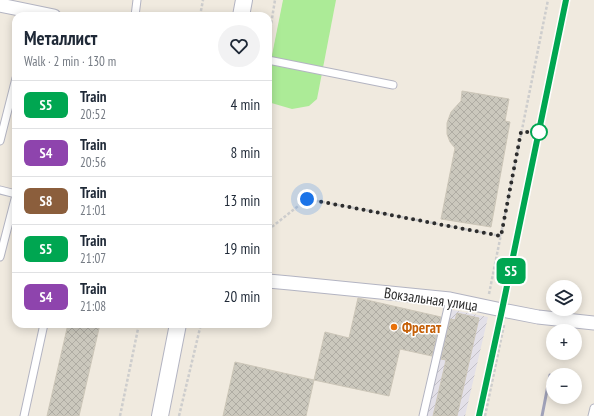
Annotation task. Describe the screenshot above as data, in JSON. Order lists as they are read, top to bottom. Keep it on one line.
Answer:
{"streets":{"street":["Вокзальная улица"]},"places":["Фрегат"],"page":{"on_map":"S5","heading":["Металлист","Walk · 2 min · 130 m"],"list":[{"mark":"S5","name":"Train","note":"20:52","value":"4 min"},{"mark":"S4","name":"Train","note":"20:56","value":"8 min"},{"mark":"S8","name":"Train","note":"21:01","value":"13 min"},{"mark":"S5","name":"Train","note":"21:07","value":"19 min"},{"mark":"S4","name":"Train","note":"21:08","value":"20 min"}],"map_buttons":["+","−"]}}
